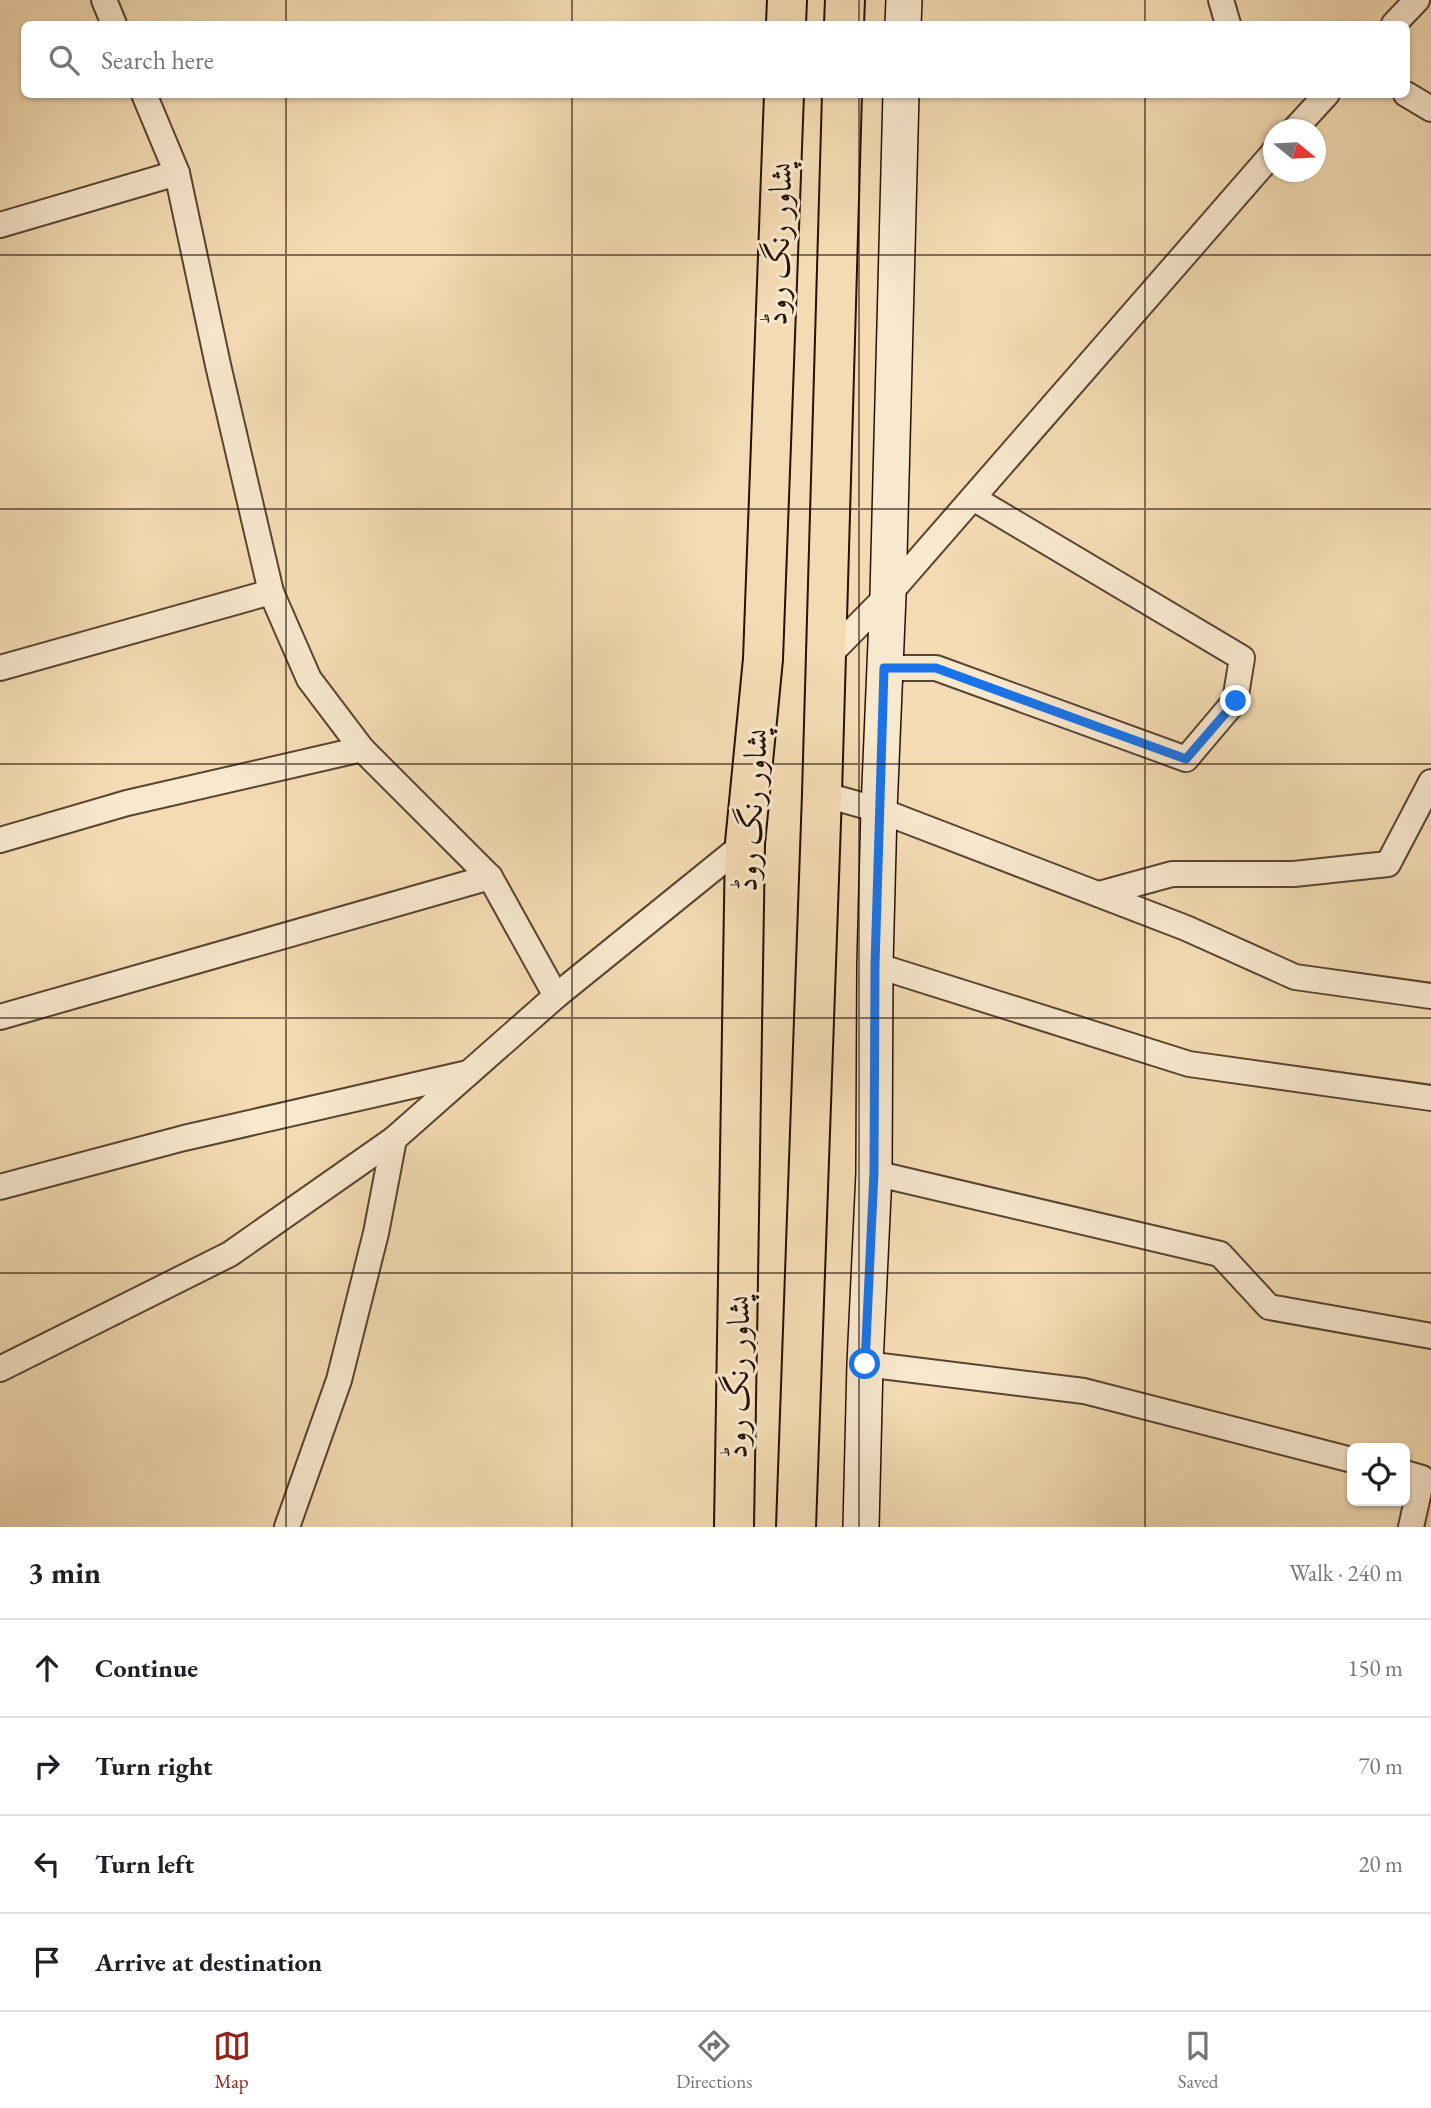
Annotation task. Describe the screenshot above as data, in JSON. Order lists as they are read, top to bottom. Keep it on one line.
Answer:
{"streets":{"highway":["پشاور رنگ روڈ"]},"north":"right","page":{"search":"Search here","heading":["3 min","Walk · 240 m"],"list":[["Continue","150 m"],["Turn right","70 m"],["Turn left","20 m"],"Arrive at destination"],"nav":["Map","Directions","Saved"]}}
